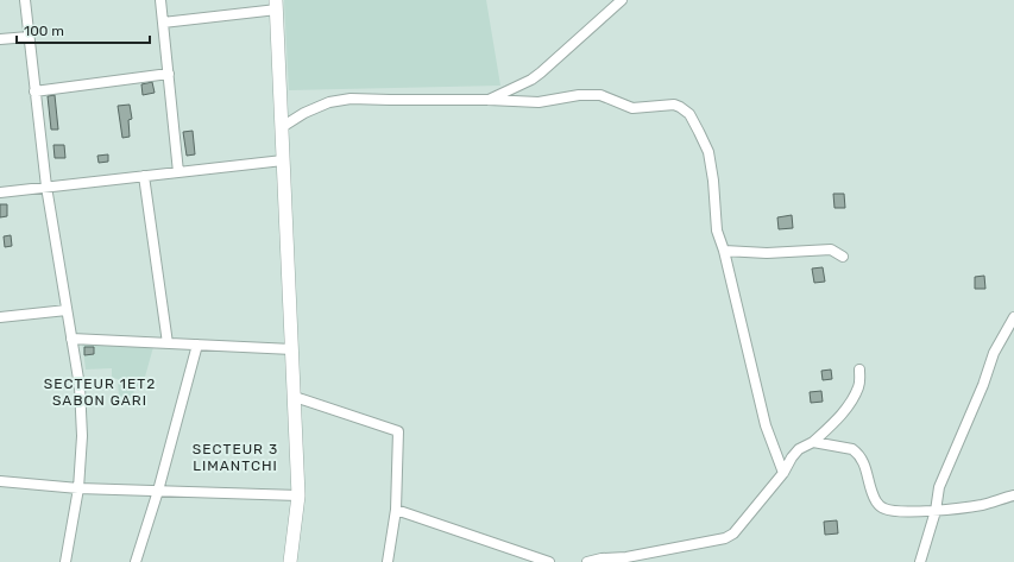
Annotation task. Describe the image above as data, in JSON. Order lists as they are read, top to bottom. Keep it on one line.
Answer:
{"districts":["SECTEUR 1ET2 SABON GARI","SECTEUR 3 LIMANTCHI"],"scale_bar":"100 m"}
